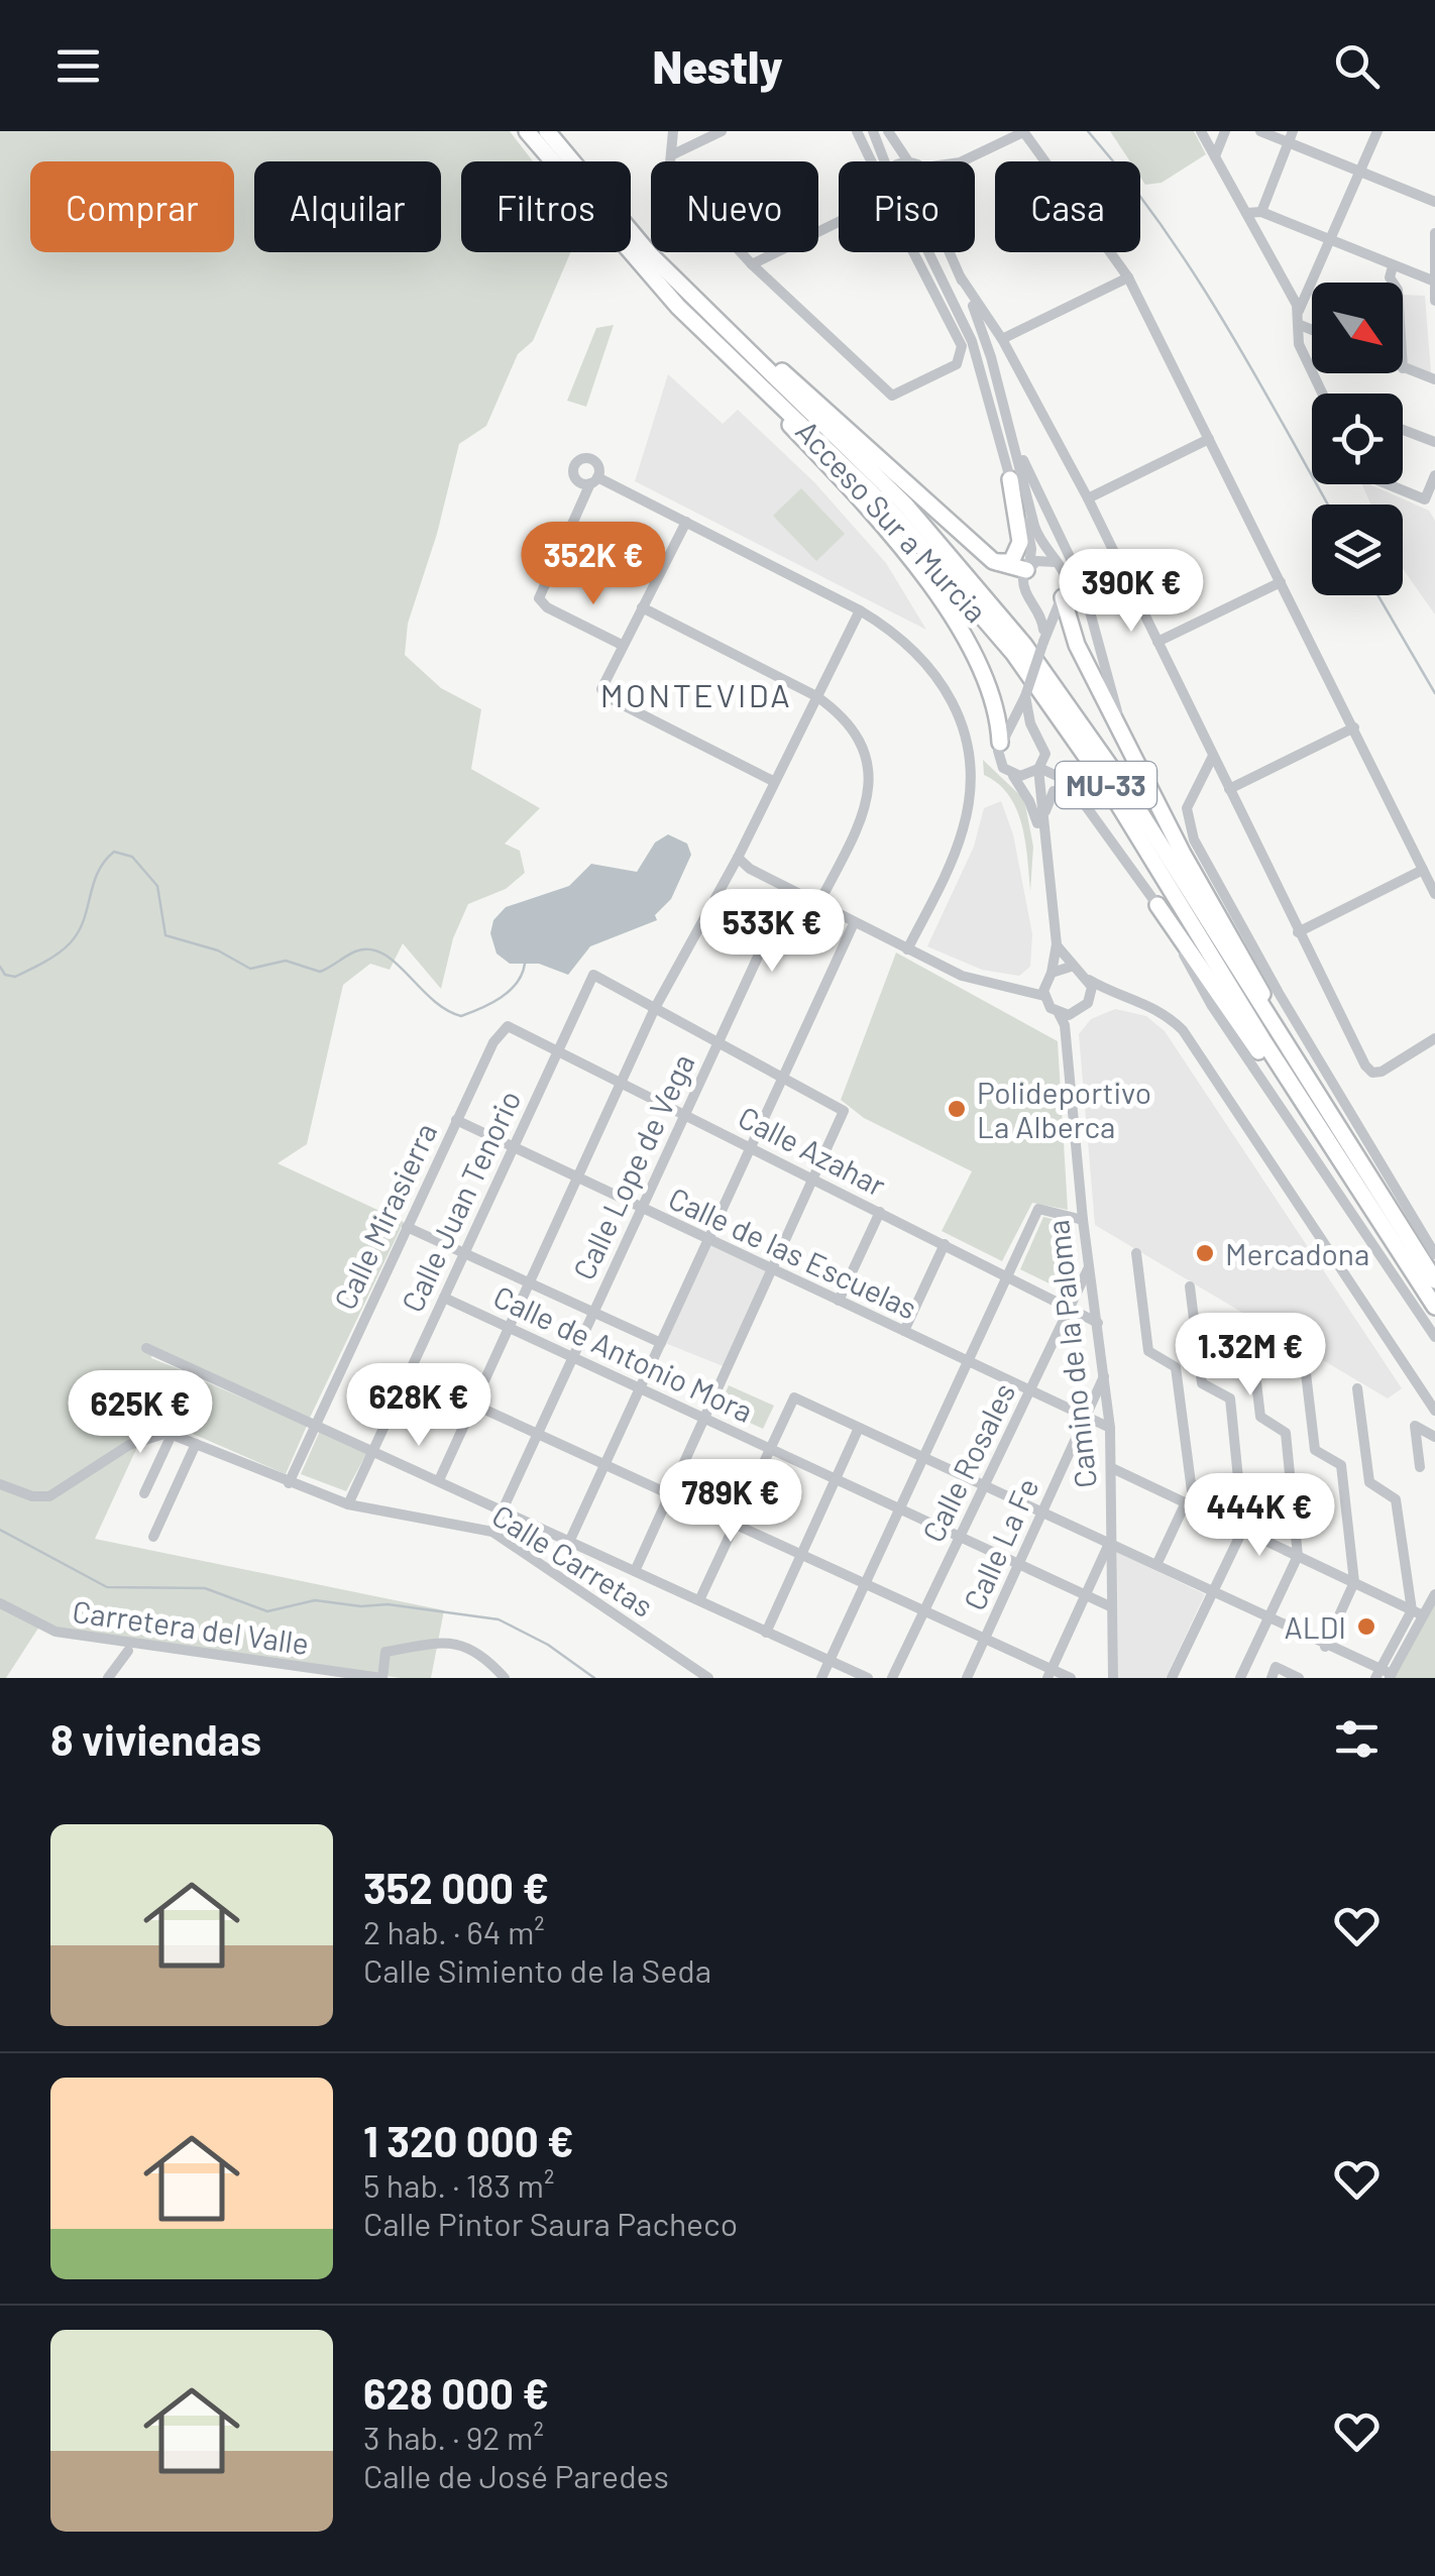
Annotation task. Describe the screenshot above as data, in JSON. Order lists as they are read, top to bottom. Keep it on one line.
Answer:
{"streets":{"highway":["Acceso Sur a Murcia","MU-33"],"street":["Calle Azahar","Calle Lope de Vega","Calle Juan Tenorio","Calle Mirasierra","Calle de las Escuelas","Calle de Antonio Mora","Camino de la Paloma","Calle Rosales","Calle La Fe","Calle Carretas","Carretera del Valle"]},"crossings":[["Calle Azahar","Calle Lope de Vega"],["Calle Azahar","Calle Juan Tenorio"],["Calle Azahar","Calle Mirasierra"],["Calle Azahar","Camino de la Paloma"],["Calle Azahar","Calle Rosales"],["Calle Lope de Vega","Calle de las Escuelas"],["Calle Lope de Vega","Calle de Antonio Mora"],["Calle Lope de Vega","Calle Carretas"],["Calle Juan Tenorio","Calle de las Escuelas"],["Calle Juan Tenorio","Calle de Antonio Mora"],["Calle Juan Tenorio","Calle Carretas"],["Calle Mirasierra","Calle de las Escuelas"],["Calle Mirasierra","Calle Carretas"],["Calle de las Escuelas","Camino de la Paloma"],["Calle de las Escuelas","Calle Rosales"],["Calle de las Escuelas","Calle La Fe"],["Calle de Antonio Mora","Camino de la Paloma"],["Calle de Antonio Mora","Calle Rosales"],["Calle de Antonio Mora","Calle La Fe"],["Camino de la Paloma","Calle Rosales"],["Camino de la Paloma","Calle La Fe"]],"districts":["MONTEVIDA"],"places":["Polideportivo La Alberca","Mercadona","ALDI"],"north":"bottom right","page":{"header":"Nestly","chip":["Comprar","Alquilar","Filtros","Nuevo","Piso","Casa"],"price":["352K €","390K €","533K €","1.32M €","628K €","625K €","789K €","444K €"],"heading":"8 viviendas","list":[{"name":"352 000 €","note":"2 hab. · 64 m² · Calle Simiento de la Seda"},{"name":"1 320 000 €","note":"5 hab. · 183 m² · Calle Pintor Saura Pacheco"},{"name":"628 000 €","note":"3 hab. · 92 m² · Calle de José Paredes"}]}}
